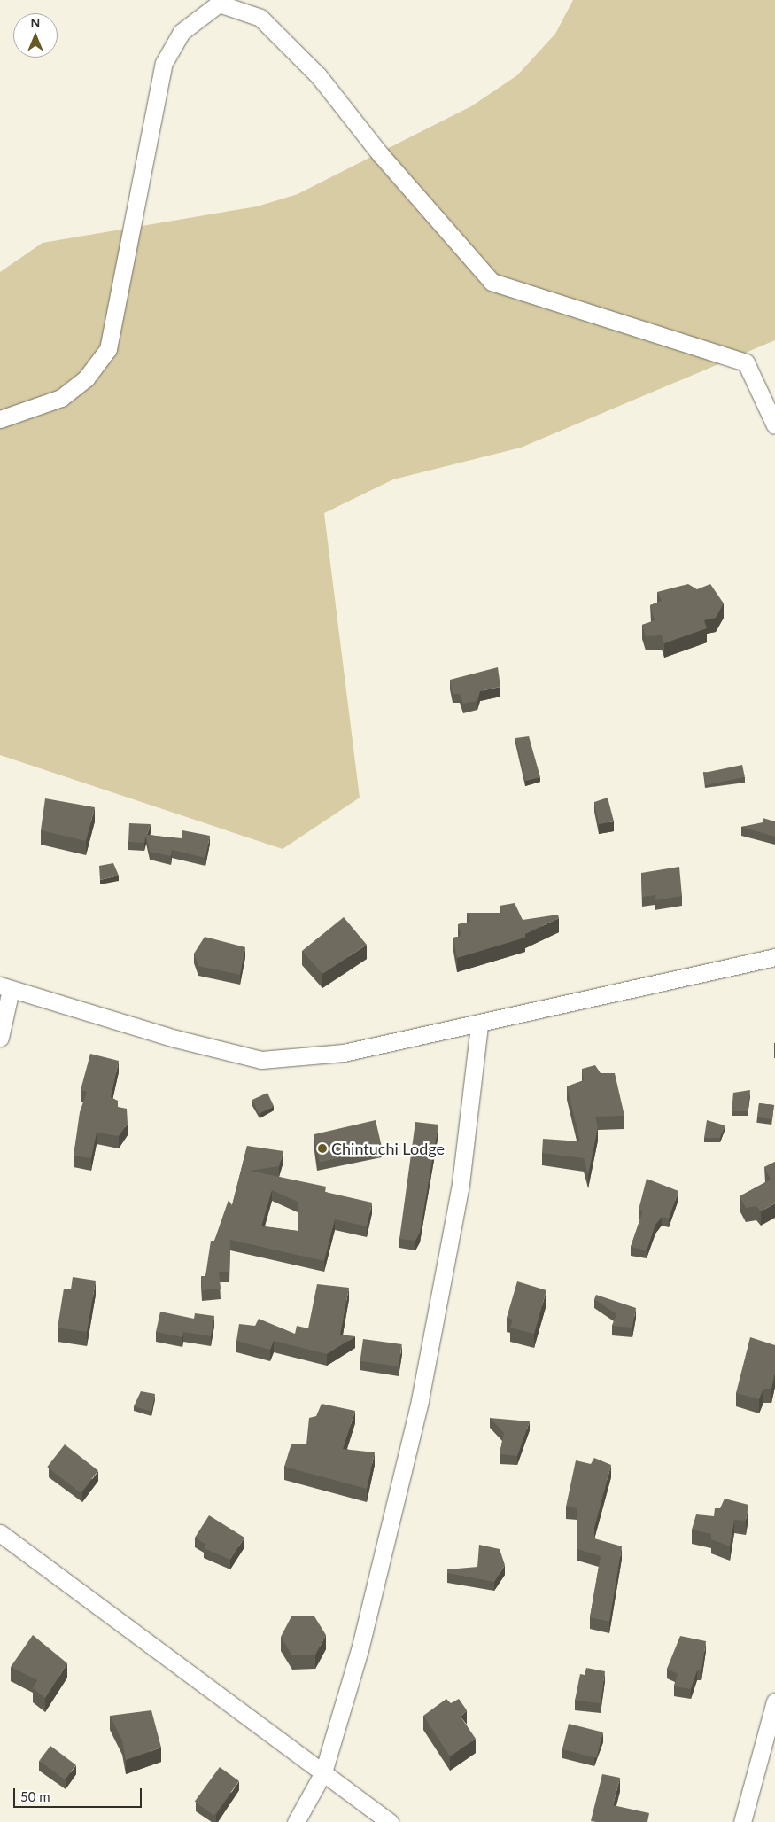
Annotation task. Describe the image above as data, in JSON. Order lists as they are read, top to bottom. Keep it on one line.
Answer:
{"places":["Chintuchi Lodge"],"scale_bar":"50 m","north":"top"}
